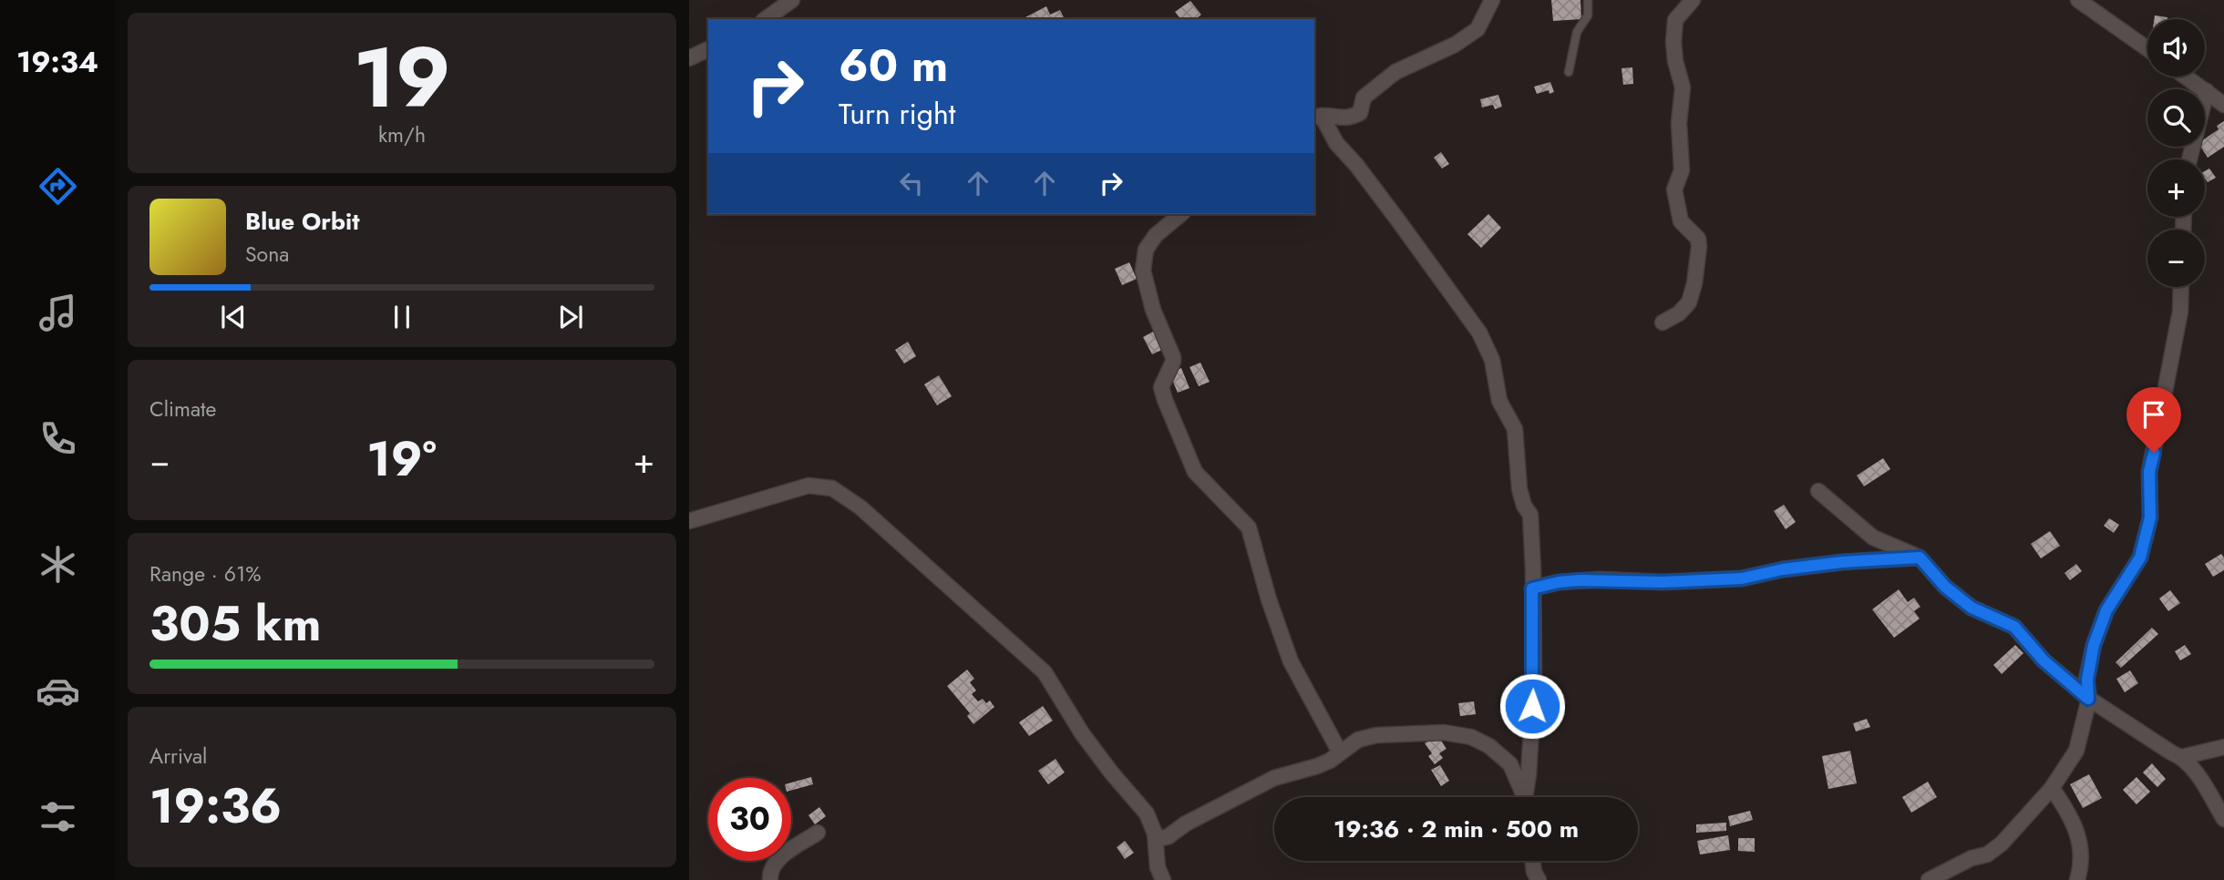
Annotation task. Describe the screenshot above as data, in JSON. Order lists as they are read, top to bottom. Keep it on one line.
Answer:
{"page":{"tabs":"19:34","tile":[["19","km/h"],"Climate",["Range · 61%","305 km"],["Arrival","19:36"]],"map_buttons":["+","−"],"turn":["60 m","Turn right"],"song":["Blue Orbit","Sona"],"heat":["−","19°","+"],"limit":"30","trip":"19:36 · 2 min · 500 m"}}
